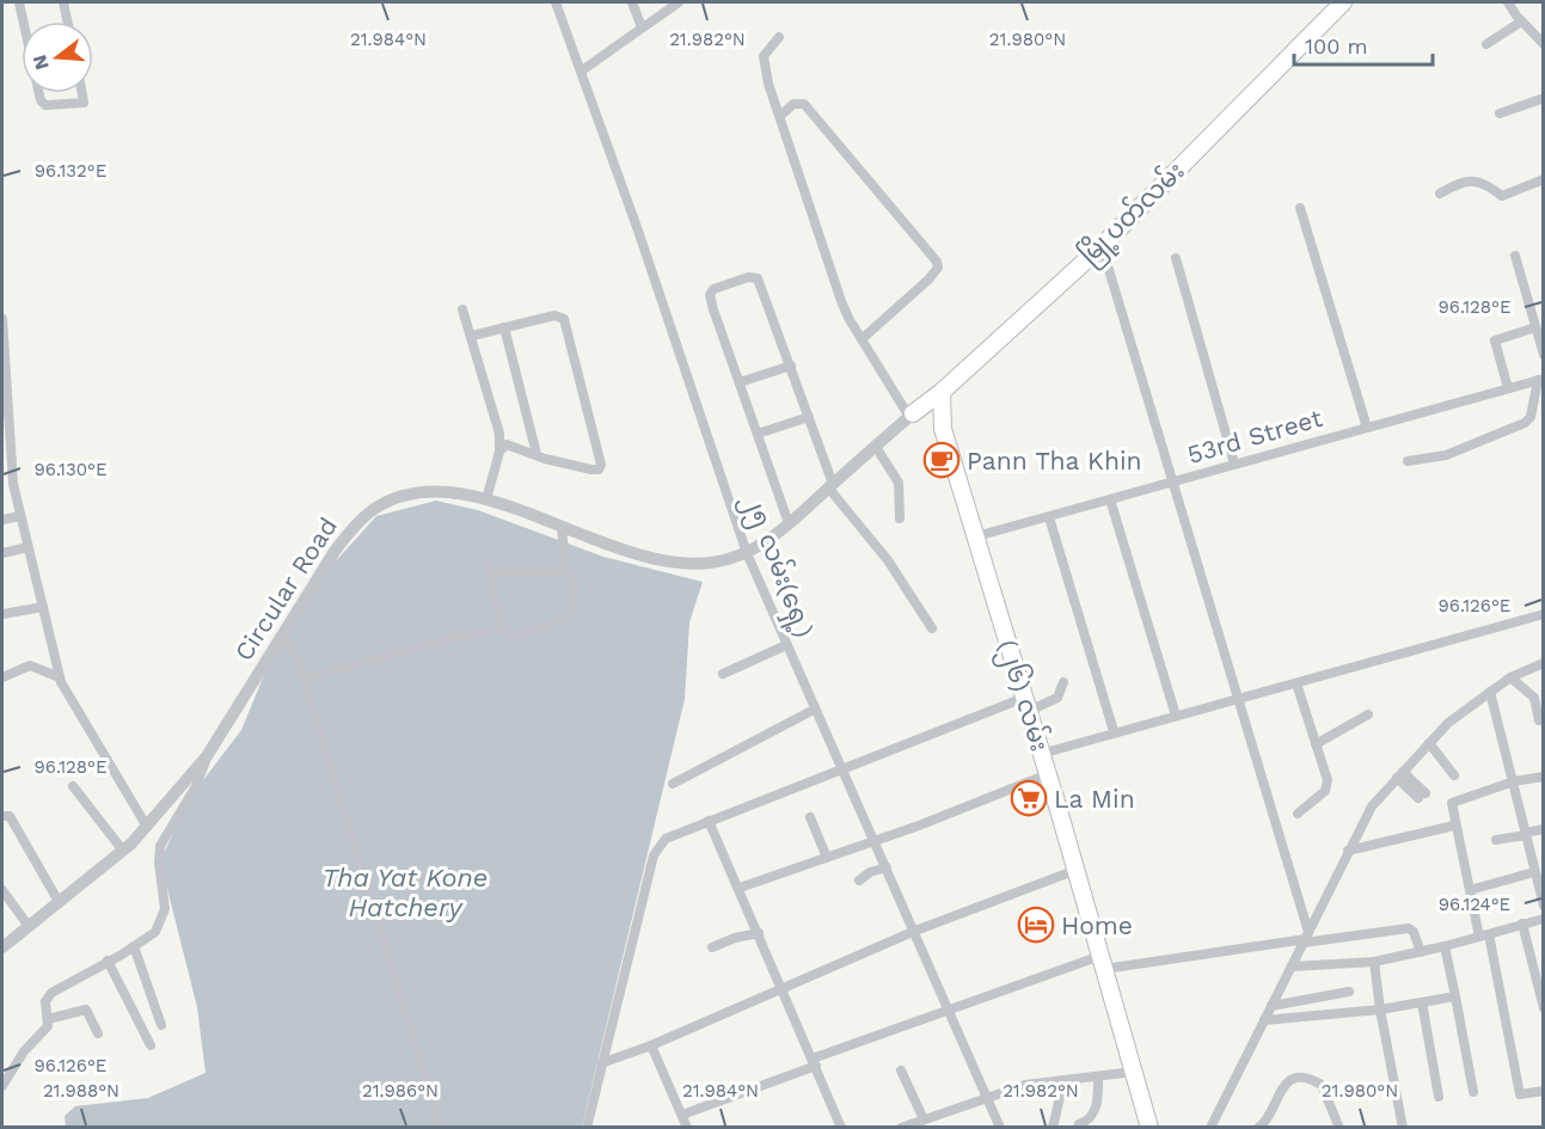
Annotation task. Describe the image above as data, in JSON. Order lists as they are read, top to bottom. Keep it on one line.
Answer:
{"streets":{"main road":["မြို့ပတ်လမ်း","(၂၆) လမ်း"],"street":["53rd Street","၂၅ လမ်း(ရှေ့)","Circular Road"]},"crossings":[["မြို့ပတ်လမ်း","Circular Road"],["မြို့ပတ်လမ်း","(၂၆) လမ်း"],["53rd Street","(၂၆) လမ်း"],["၂၅ လမ်း(ရှေ့)","Circular Road"]],"water":["Tha Yat Kone Hatchery"],"places":{"cafe":["Pann Tha Khin"],"supermarket":["La Min"],"hotel":["Home"]},"scale_bar":"100 m","north":"left","coordinates":["21.984°N","21.982°N","21.980°N","96.132°E","96.128°E","96.130°E","96.126°E","96.124°E","21.988°N","21.986°N"]}
